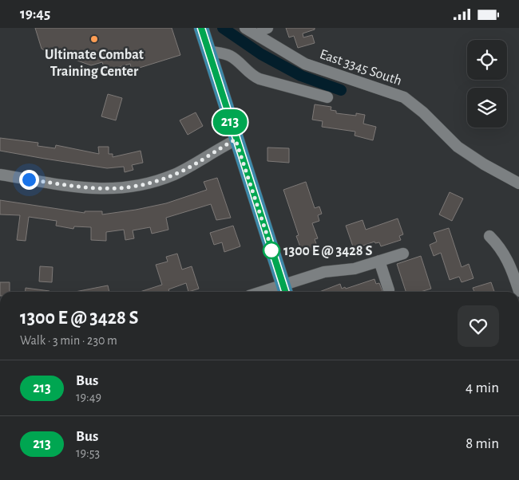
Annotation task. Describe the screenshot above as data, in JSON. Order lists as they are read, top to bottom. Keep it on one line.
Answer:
{"streets":{"street":["East 3345 South"]},"places":["Ultimate Combat Training Center","1300 E @ 3428 S"],"lines":["bus line 213"],"page":{"status":"19:45","on_map":"213","heading":["1300 E @ 3428 S","Walk · 3 min · 230 m"],"list":[{"mark":"213","name":"Bus","note":"19:49","value":"4 min"},{"mark":"213","name":"Bus","note":"19:53","value":"8 min"}]}}
